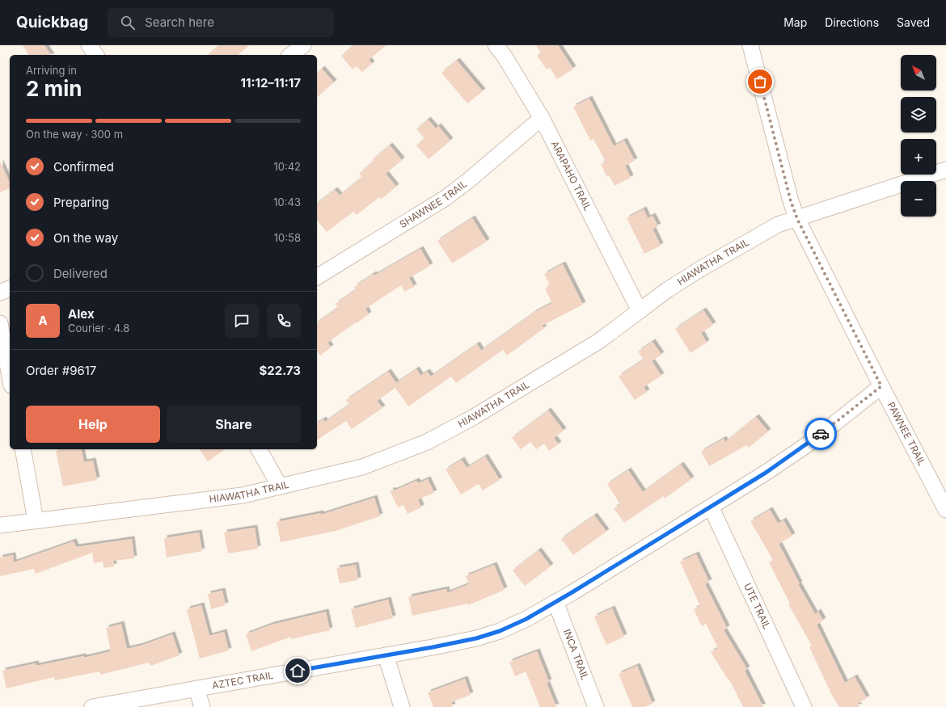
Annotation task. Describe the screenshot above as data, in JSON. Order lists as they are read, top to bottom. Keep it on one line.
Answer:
{"streets":{"street":["ARAPAHO TRAIL","SHAWNEE TRAIL","HIAWATHA TRAIL","PAWNEE TRAIL","UTE TRAIL","INCA TRAIL","AZTEC TRAIL"]},"crossings":[["ARAPAHO TRAIL","SHAWNEE TRAIL"],["ARAPAHO TRAIL","HIAWATHA TRAIL"],["HIAWATHA TRAIL","PAWNEE TRAIL"],["PAWNEE TRAIL","AZTEC TRAIL"],["UTE TRAIL","AZTEC TRAIL"],["INCA TRAIL","AZTEC TRAIL"]],"north":"top left","page":{"header":"Quickbag","search":"Search here","nav":["Map","Directions","Saved"],"map_buttons":["+","−"],"heading":["2 min","Arriving in","11:12–11:17"],"panel":["Alex","Courier · 4.8","Order #9617","$22.73"],"bar":"On the way · 300 m","list":[["Confirmed","10:42"],["Preparing","10:43"],["On the way","10:58"],"Delivered"],"round":"A","buttons":["Help","Share"]}}
